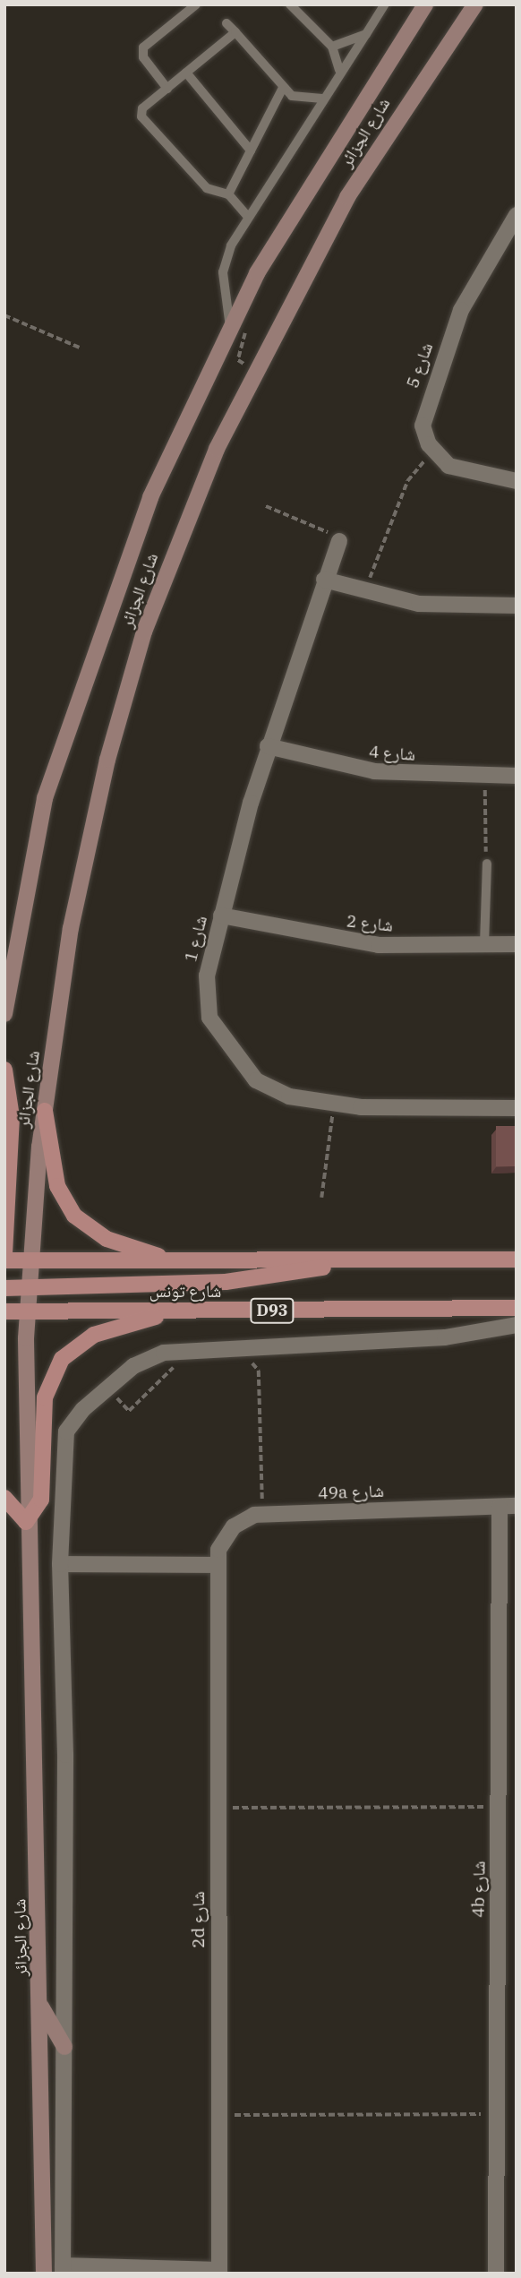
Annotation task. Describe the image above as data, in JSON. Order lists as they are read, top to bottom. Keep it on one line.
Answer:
{"streets":{"main road":["شارع الجزائر","شارع تونس","D93"],"street":["شارع 5","شارع 4","شارع 2","شارع 1","49a شارع","4b شارع","2d شارع"]},"crossings":[["شارع الجزائر","شارع تونس"],["شارع 4","شارع 1"],["شارع 2","شارع 1"],["49a شارع","4b شارع"],["49a شارع","2d شارع"]]}
